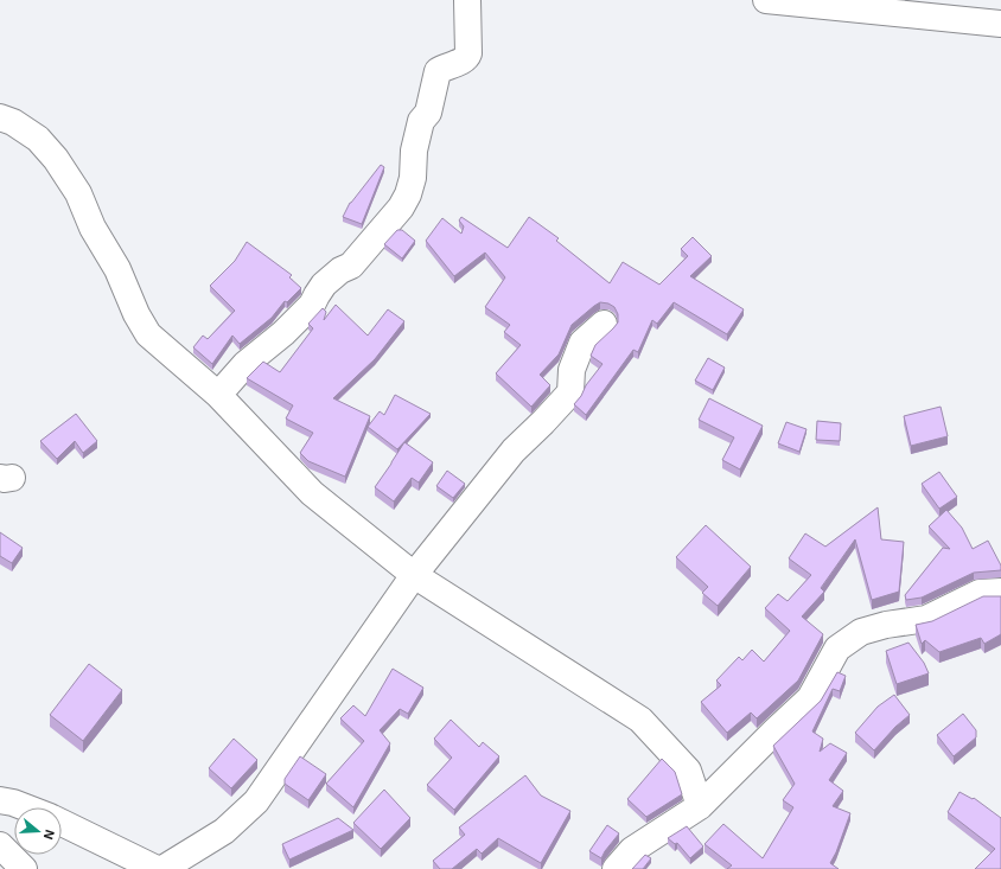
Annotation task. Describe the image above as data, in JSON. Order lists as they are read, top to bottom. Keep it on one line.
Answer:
{"north":"right"}
